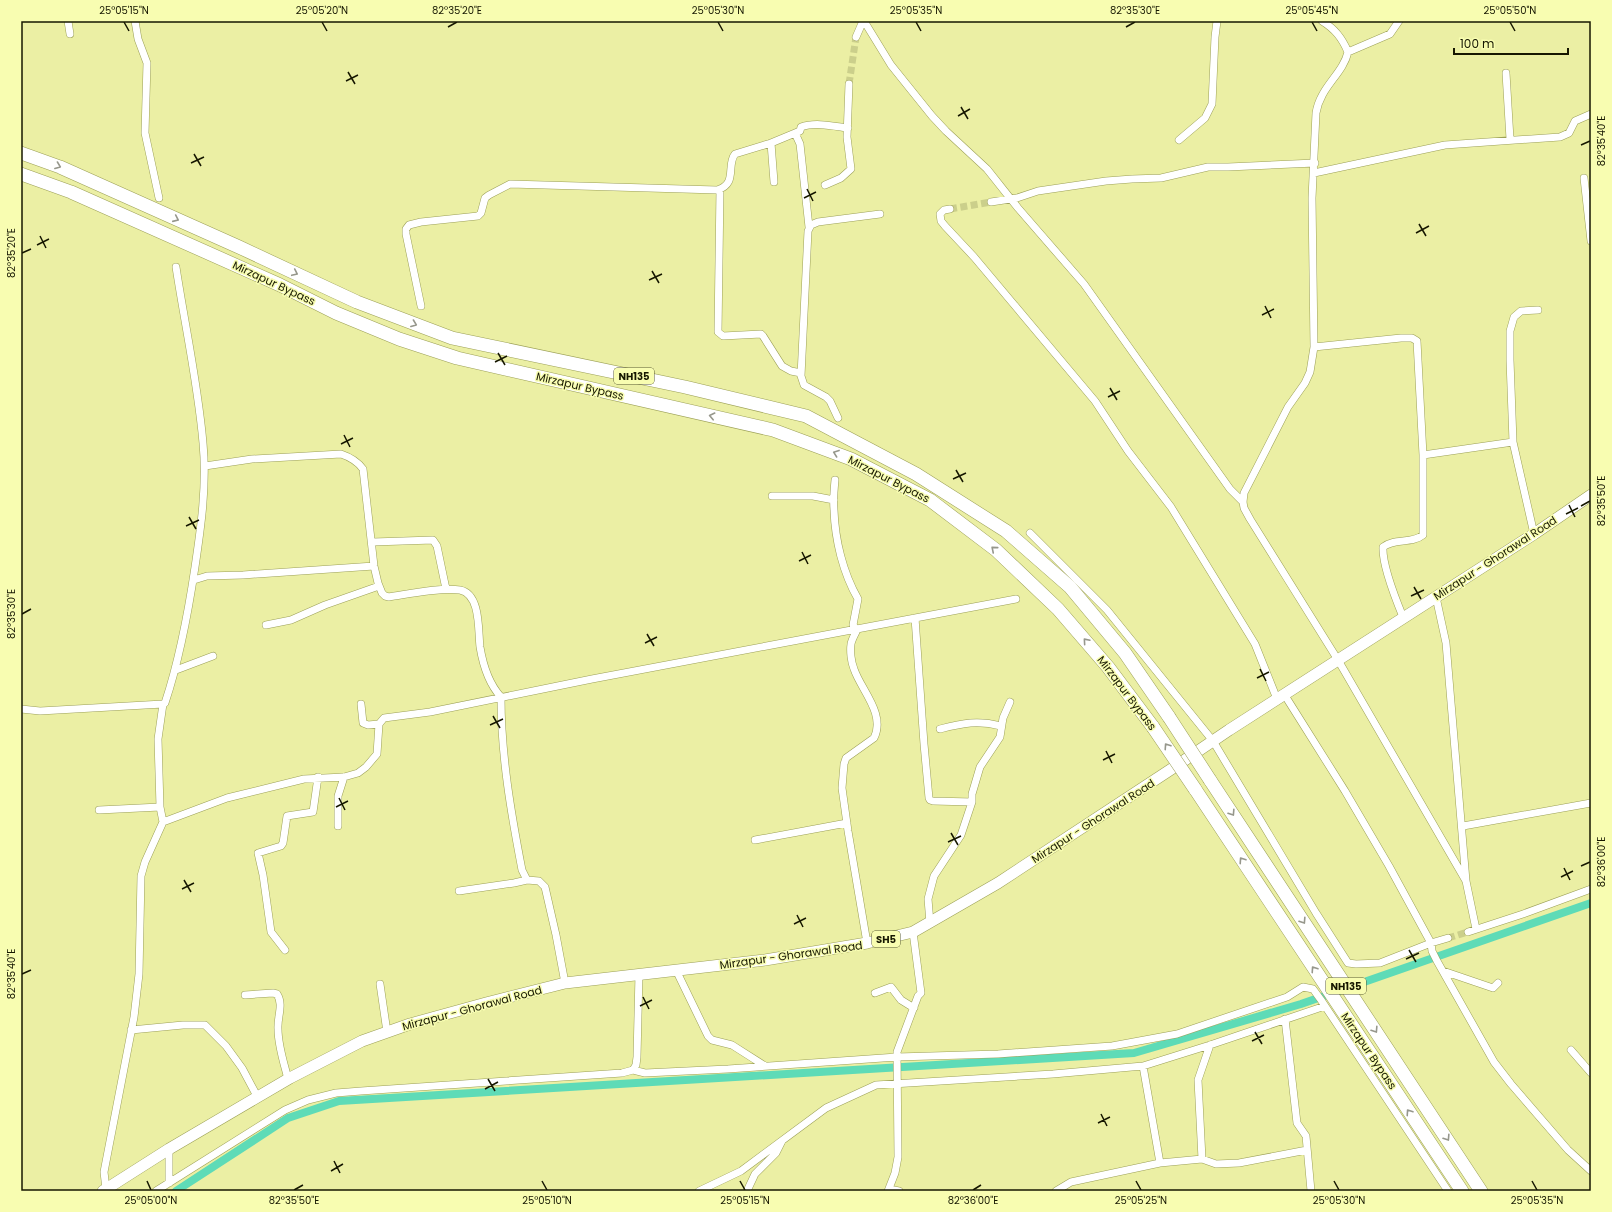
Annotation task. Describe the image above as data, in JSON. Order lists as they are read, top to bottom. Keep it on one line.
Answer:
{"streets":{"highway":["Mirzapur Bypass","NH135"],"main road":["Mirzapur - Ghorawal Road","SH5"]},"scale_bar":"100 m","coordinates":["25°05'15\"N","25°05'20\"N","82°35'20\"E","25°05'30\"N","25°05'35\"N","82°35'30\"E","25°05'45\"N","25°05'50\"N","82°35'40\"E","82°35'50\"E","82°36'00\"E","25°05'00\"N","25°05'10\"N","25°05'25\"N"]}
